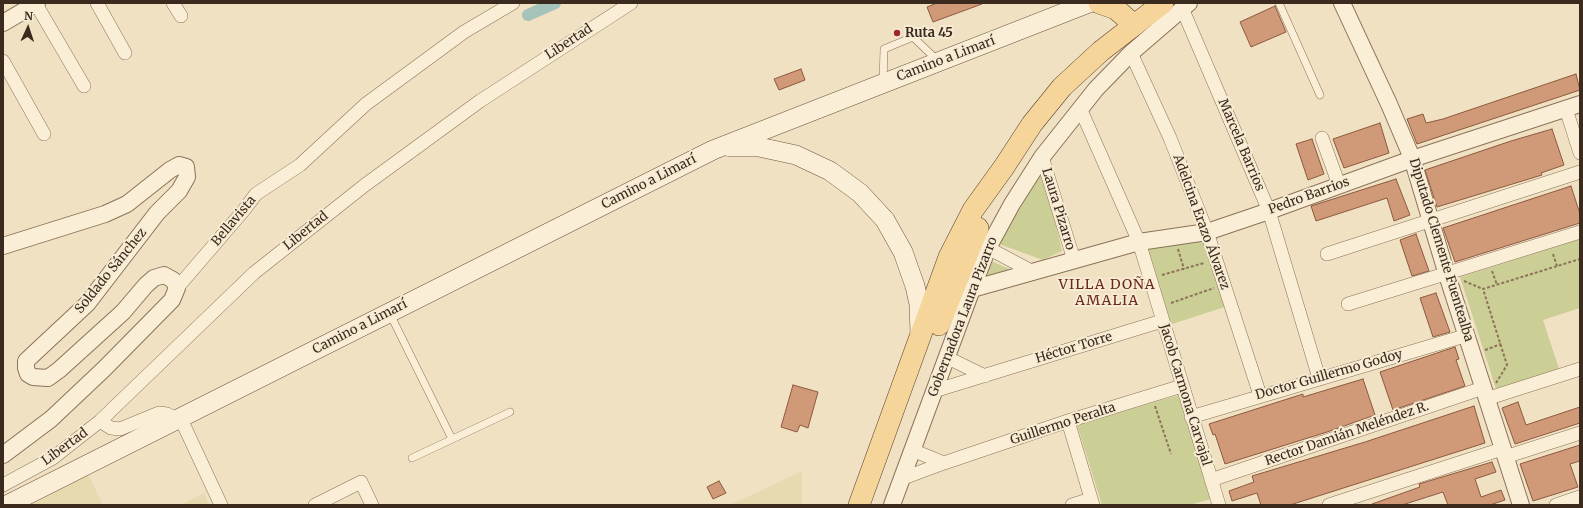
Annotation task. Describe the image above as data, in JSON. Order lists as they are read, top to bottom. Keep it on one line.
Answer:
{"streets":{"main road":["Camino a Limarí","Gobernadora Laura Pizarro"],"street":["Libertad","Marcela Barrios","Pedro Barrios","Laura Pizarro","Bellavista","Adelcina Erazo Álvarez","Diputado Clemente Fuentealba","Soldado Sánchez","Héctor Torre","Doctor Guillermo Godoy","Jacob Carmona Carvajal","Guillermo Peralta","Rector Damián Meléndez R."]},"crossings":[["Camino a Limarí","Gobernadora Laura Pizarro"],["Marcela Barrios","Pedro Barrios"],["Marcela Barrios","Gobernadora Laura Pizarro"],["Marcela Barrios","Doctor Guillermo Godoy"],["Pedro Barrios","Laura Pizarro"],["Pedro Barrios","Adelcina Erazo Álvarez"],["Pedro Barrios","Diputado Clemente Fuentealba"],["Pedro Barrios","Gobernadora Laura Pizarro"],["Pedro Barrios","Jacob Carmona Carvajal"],["Laura Pizarro","Gobernadora Laura Pizarro"],["Bellavista","Soldado Sánchez"],["Adelcina Erazo Álvarez","Gobernadora Laura Pizarro"],["Adelcina Erazo Álvarez","Doctor Guillermo Godoy"],["Diputado Clemente Fuentealba","Doctor Guillermo Godoy"],["Diputado Clemente Fuentealba","Rector Damián Meléndez R."],["Gobernadora Laura Pizarro","Héctor Torre"],["Gobernadora Laura Pizarro","Jacob Carmona Carvajal"],["Gobernadora Laura Pizarro","Guillermo Peralta"],["Héctor Torre","Jacob Carmona Carvajal"],["Doctor Guillermo Godoy","Jacob Carmona Carvajal"],["Jacob Carmona Carvajal","Guillermo Peralta"],["Jacob Carmona Carvajal","Rector Damián Meléndez R."]],"districts":["VILLA DOÑA AMALIA"],"places":["Ruta 45"],"north":"top"}
